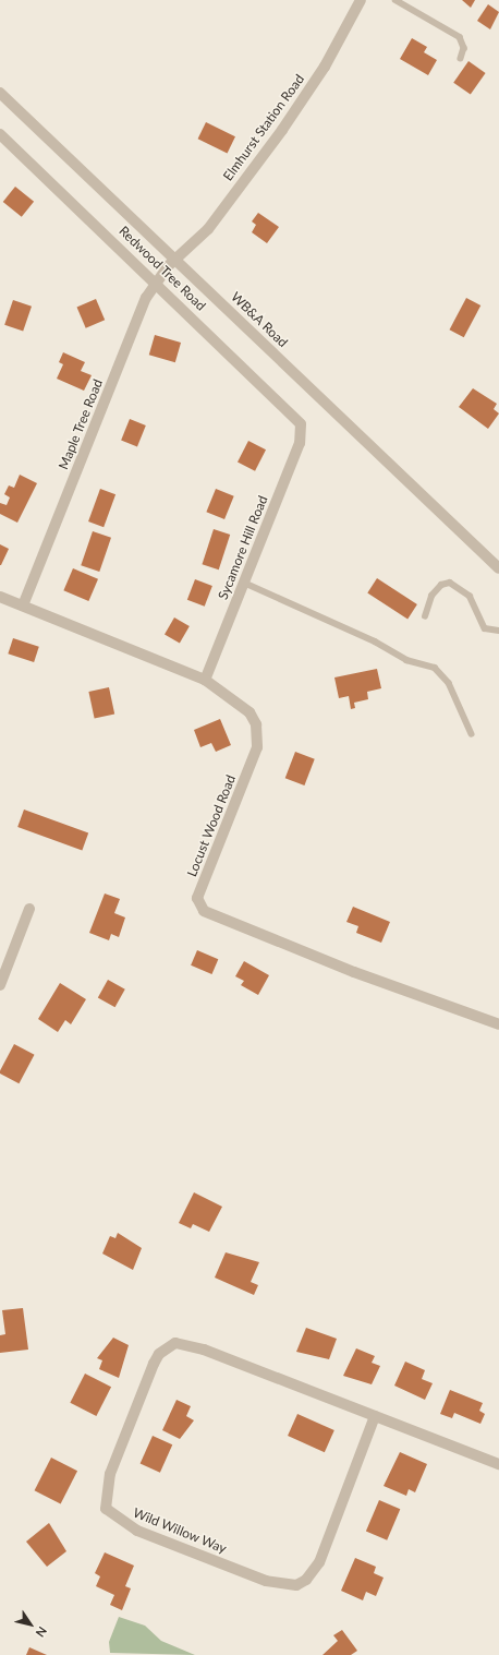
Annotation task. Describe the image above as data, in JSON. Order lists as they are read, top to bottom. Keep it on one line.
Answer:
{"streets":{"street":["Elmhurst Station Road","Redwood Tree Road","WB&A Road","Maple Tree Road","Sycamore Hill Road","Locust Wood Road","Wild Willow Way"]},"crossings":[["Elmhurst Station Road","WB&A Road"],["Elmhurst Station Road","Maple Tree Road"],["Redwood Tree Road","Maple Tree Road"],["Redwood Tree Road","Sycamore Hill Road"],["WB&A Road","Maple Tree Road"],["Maple Tree Road","Locust Wood Road"],["Sycamore Hill Road","Locust Wood Road"]],"north":"bottom right"}
